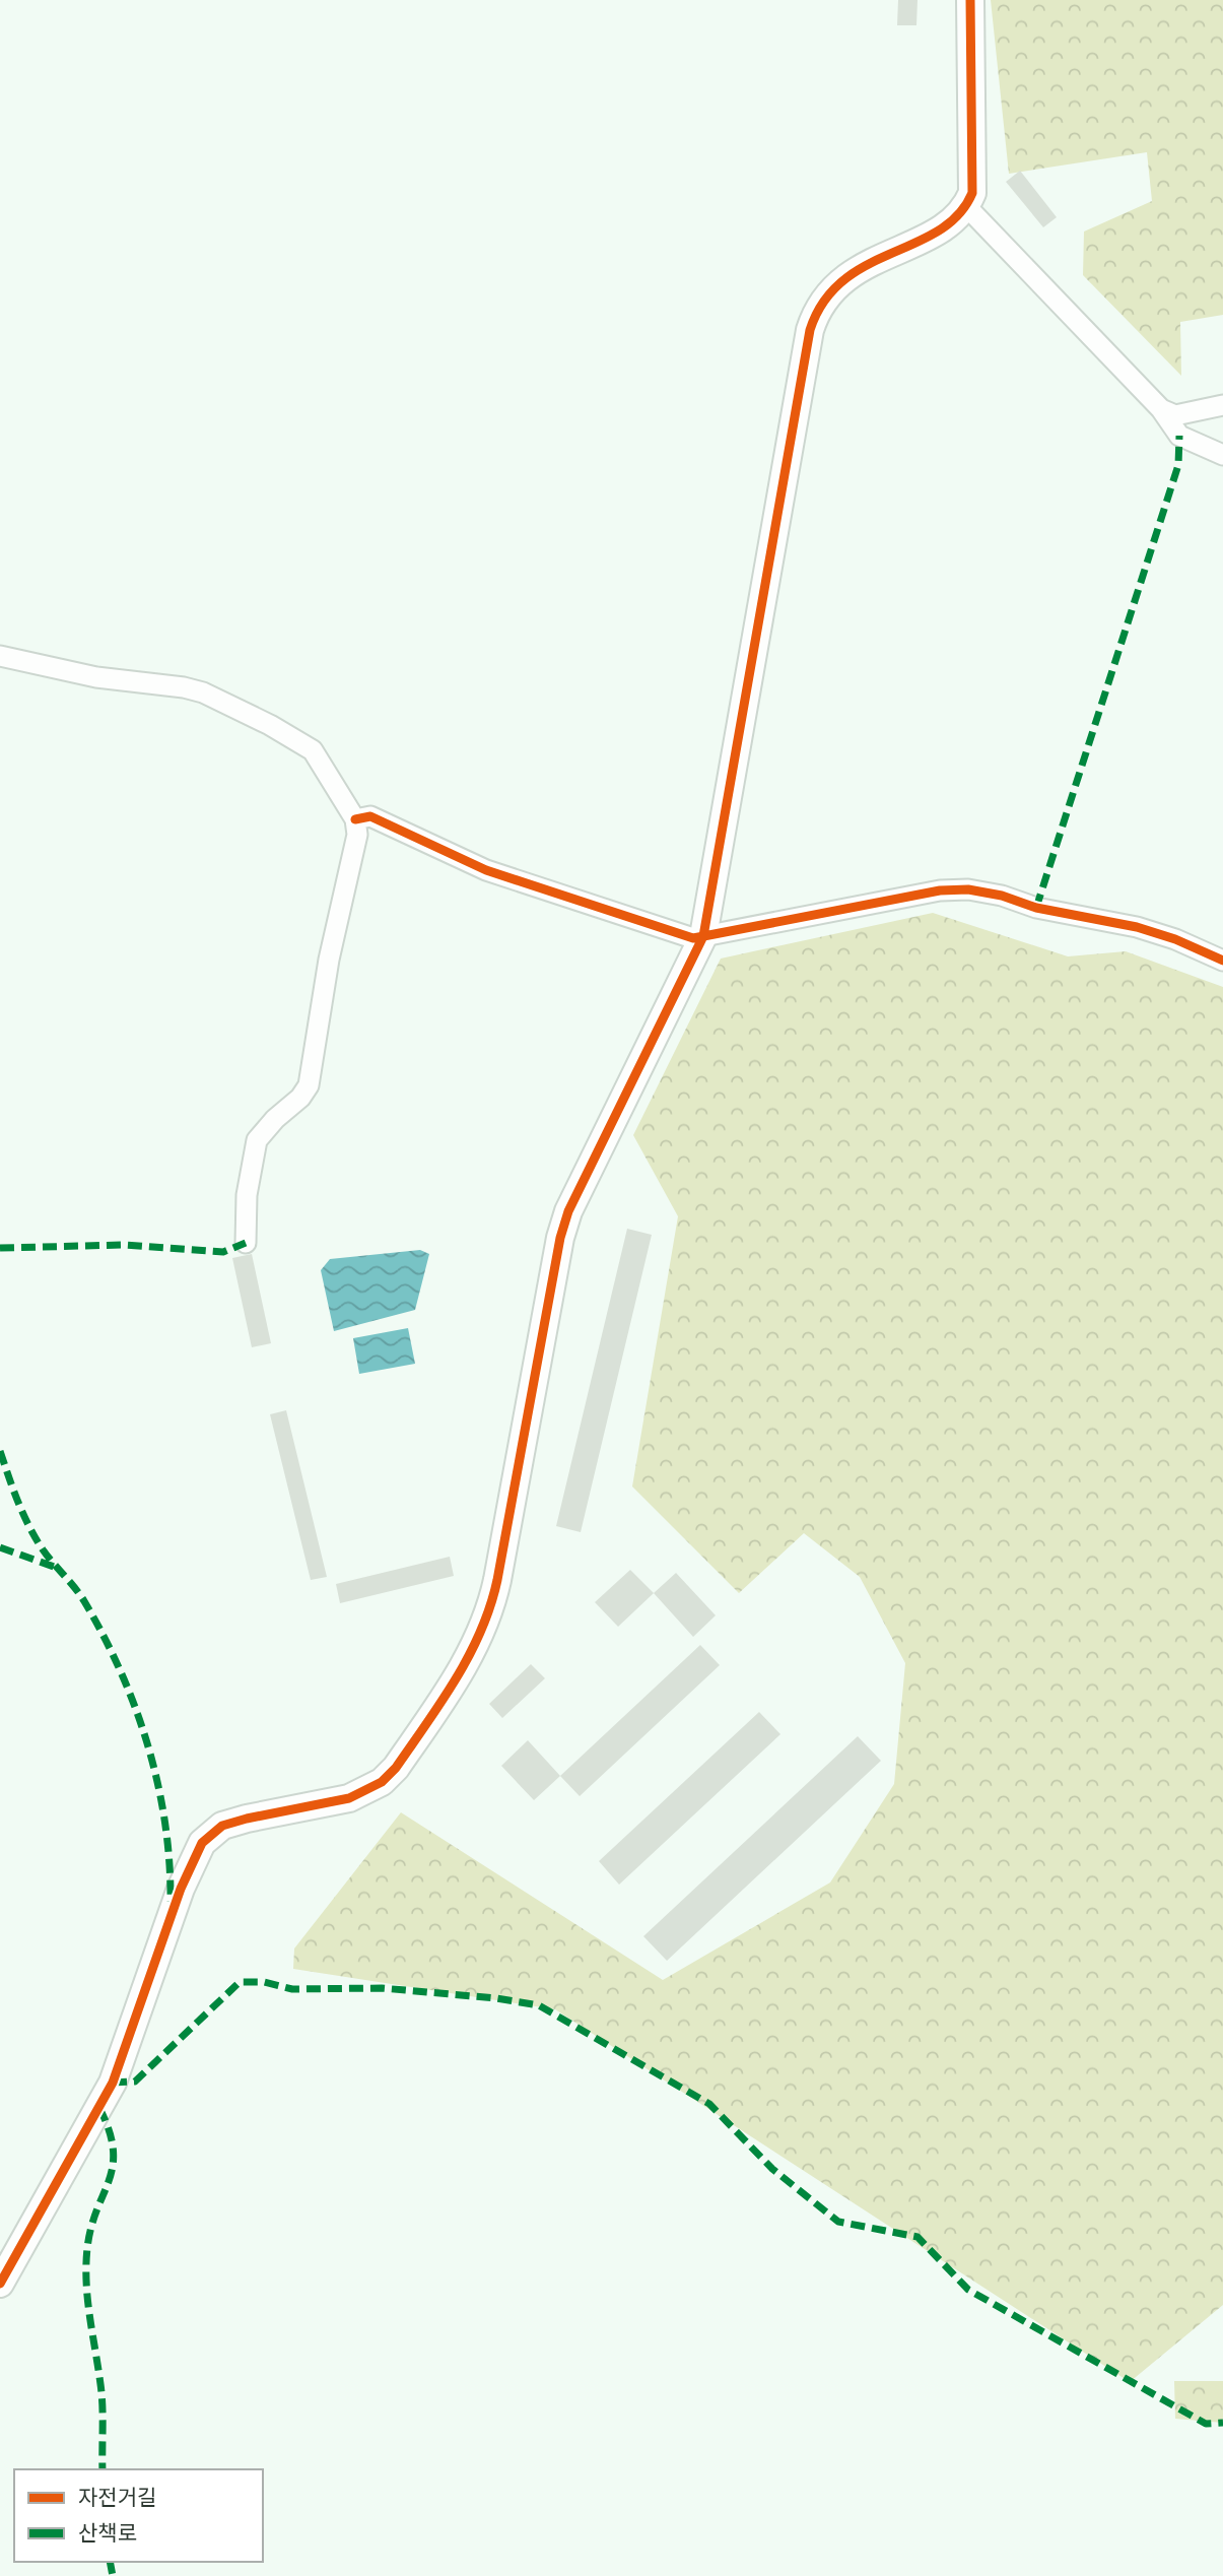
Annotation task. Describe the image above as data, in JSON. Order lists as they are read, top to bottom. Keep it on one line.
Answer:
{"legend":["자전거길","산책로"]}
